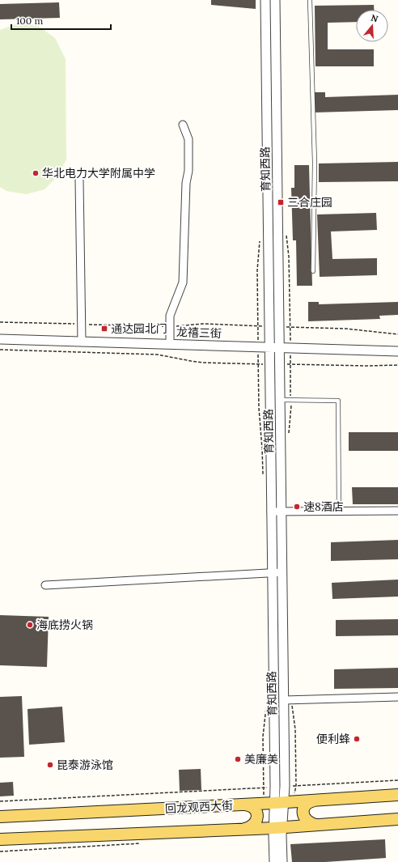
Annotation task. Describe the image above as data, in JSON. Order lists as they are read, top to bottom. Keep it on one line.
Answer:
{"streets":{"main road":["回龙观西大街"],"street":["育知西路","龙禧三街"]},"crossings":[["育知西路","龙禧三街"],["育知西路","回龙观西大街"]],"places":{"other":["华北电力大学附属中学","速8酒店","海底捞火锅","便利蜂","美廉美","昆泰游泳馆"],"transit":["三合庄园","通达园北门"]},"scale_bar":"100 m","north":"top"}
